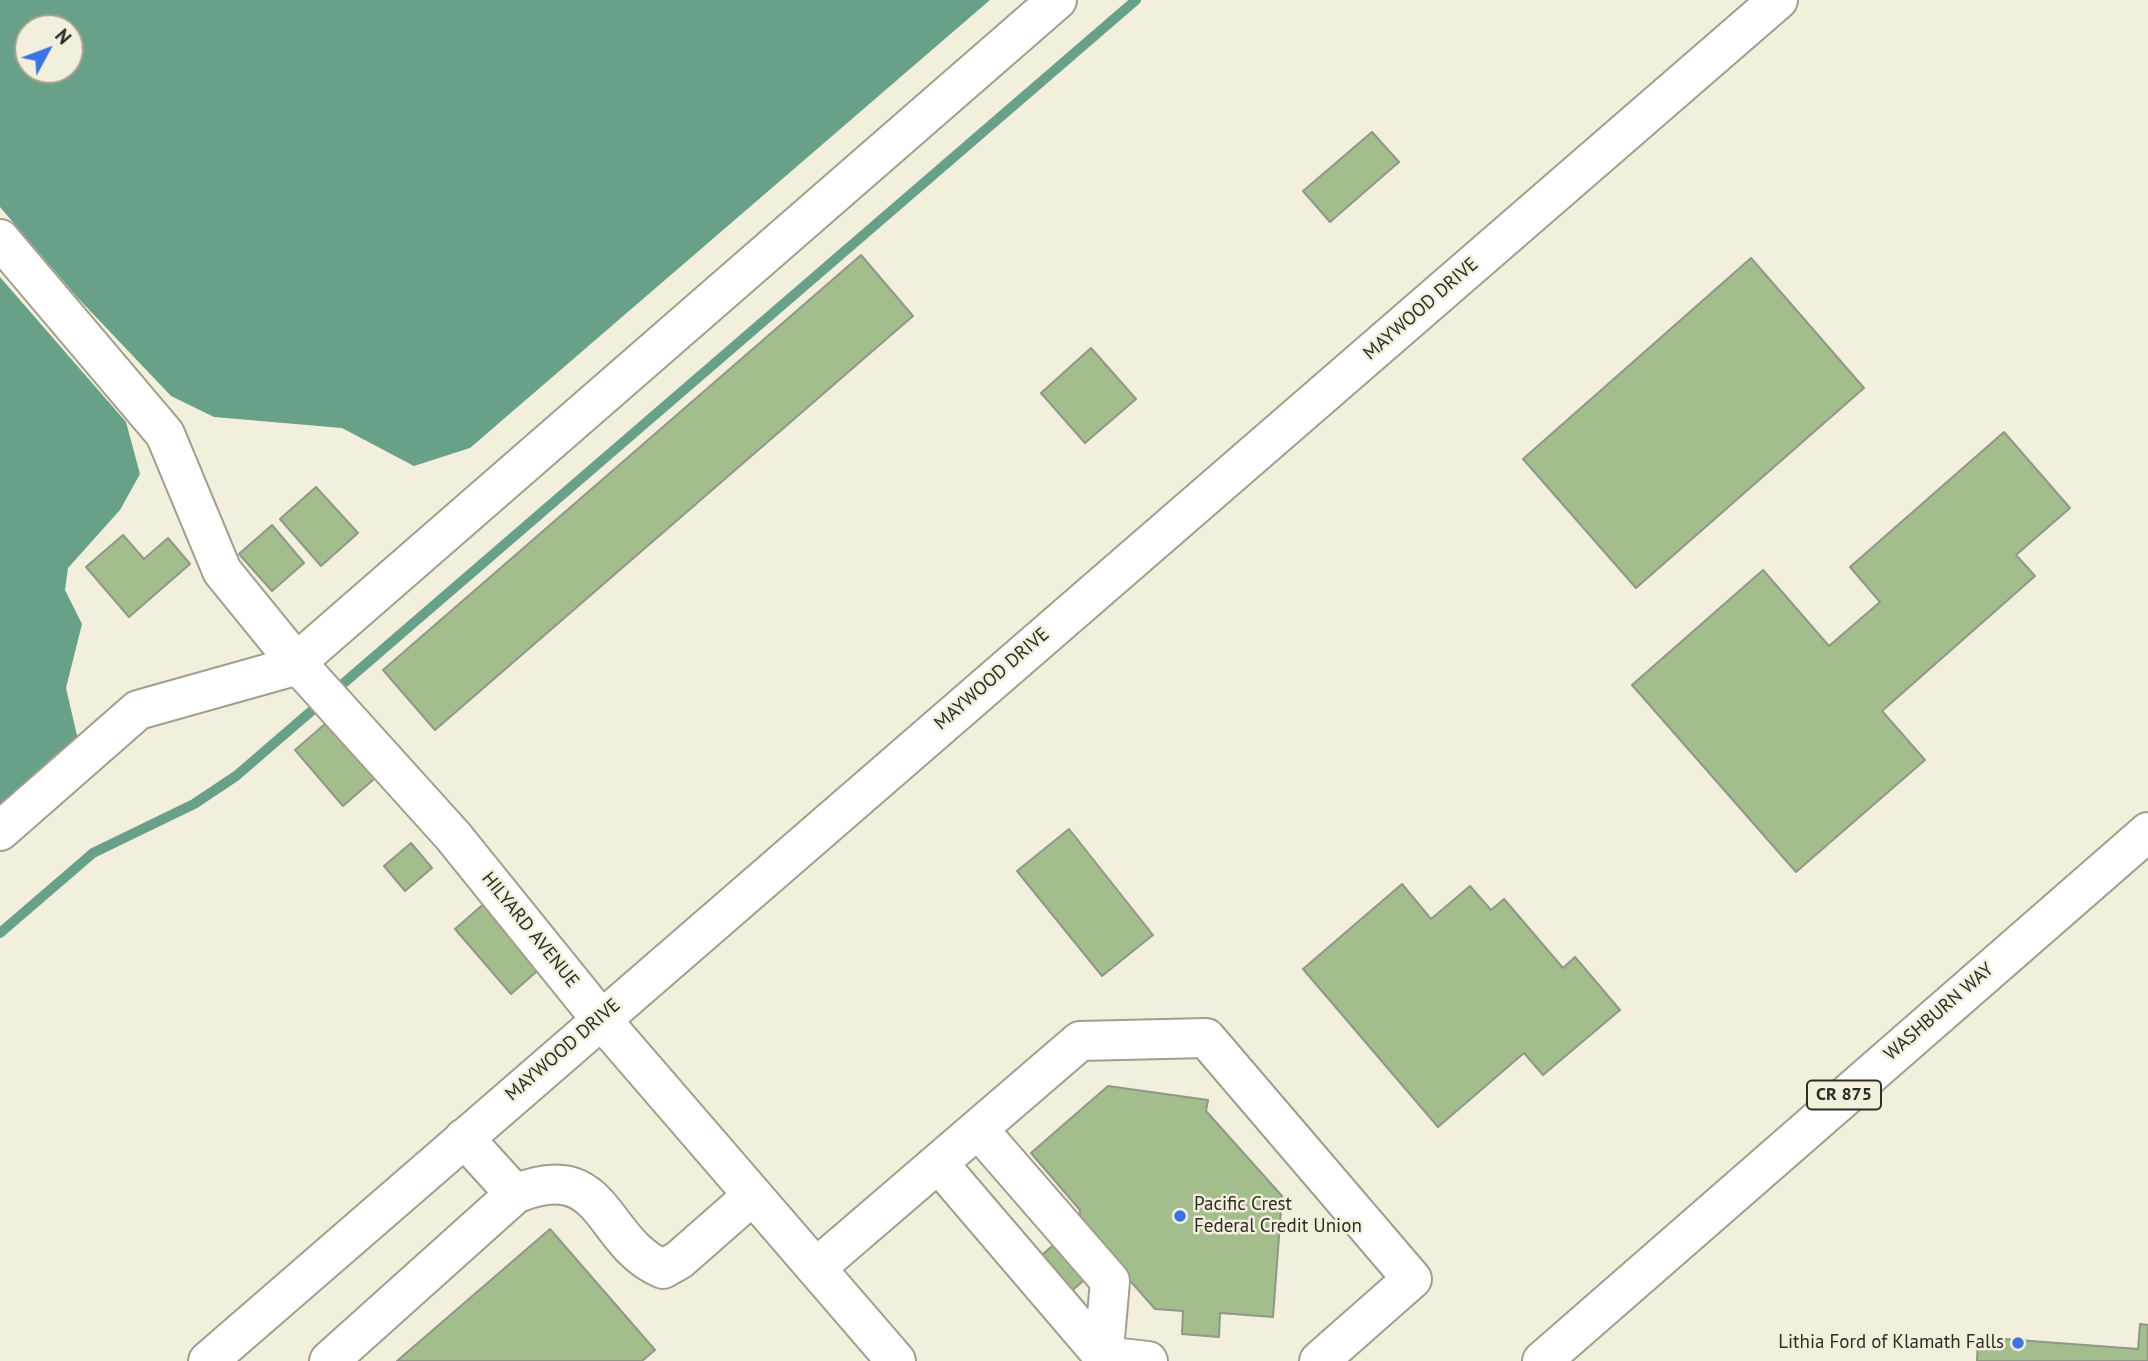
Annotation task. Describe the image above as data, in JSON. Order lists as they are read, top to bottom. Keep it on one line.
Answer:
{"streets":{"street":["MAYWOOD DRIVE","HILYARD AVENUE","WASHBURN WAY","CR 875"]},"crossings":[["MAYWOOD DRIVE","HILYARD AVENUE"]],"places":["Pacific Crest Federal Credit Union","Lithia Ford of Klamath Falls"],"north":"top right"}
